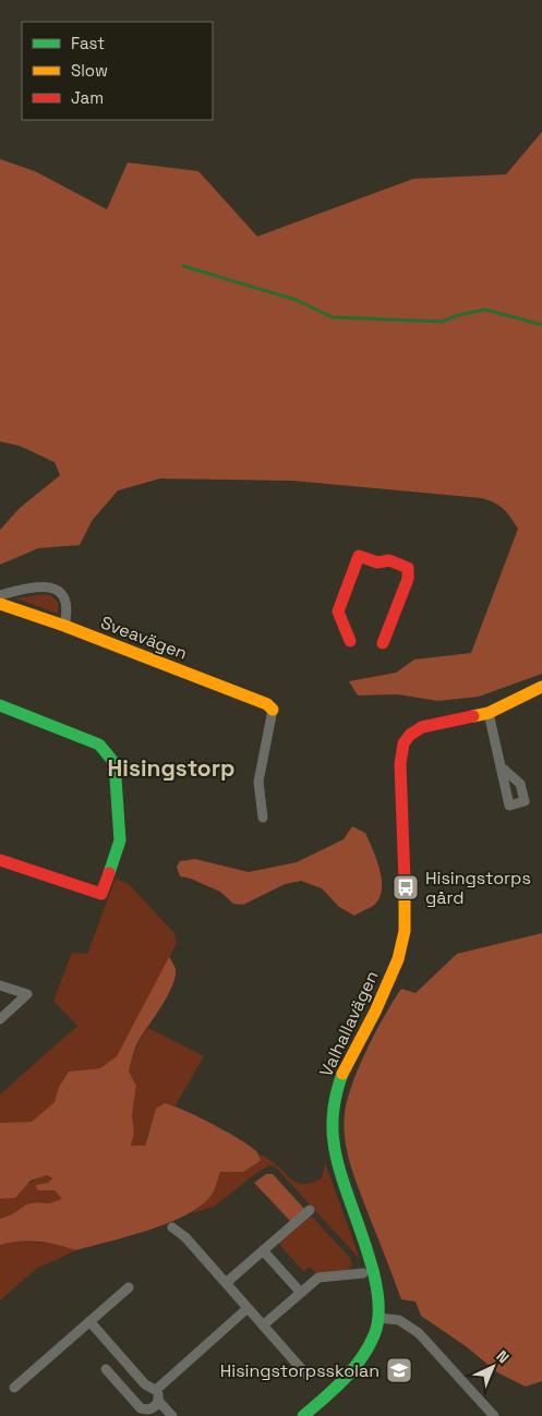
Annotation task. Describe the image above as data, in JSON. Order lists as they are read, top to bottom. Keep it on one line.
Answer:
{"streets":{"street":["Sveavägen","Valhallavägen"]},"districts":["Hisingstorp"],"places":{"bus stop":["Hisingstorps gård"],"school or university":["Hisingstorpsskolan"]},"legend":["Fast","Slow","Jam"],"north":"top right"}
